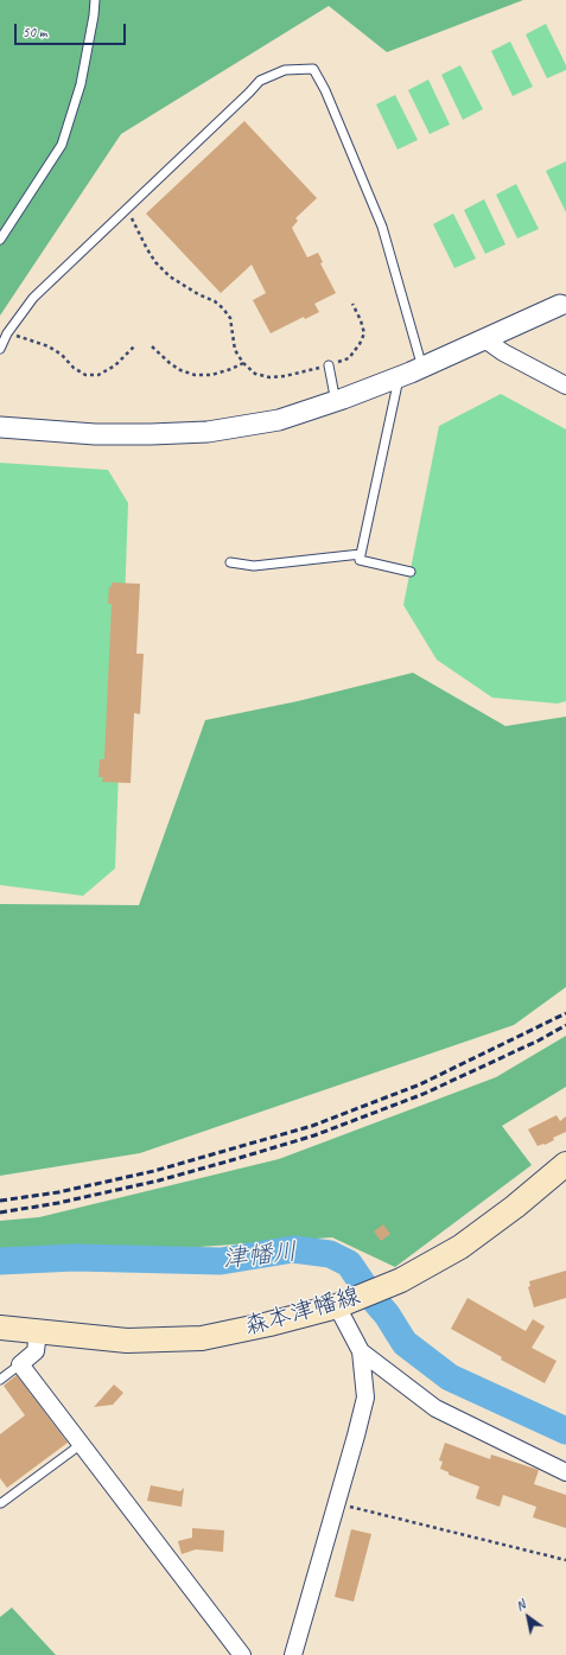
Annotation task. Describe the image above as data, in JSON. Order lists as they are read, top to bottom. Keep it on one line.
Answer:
{"streets":{"main road":["森本津幡線"]},"water":["津幡川"],"scale_bar":"50 m","north":"top left"}
